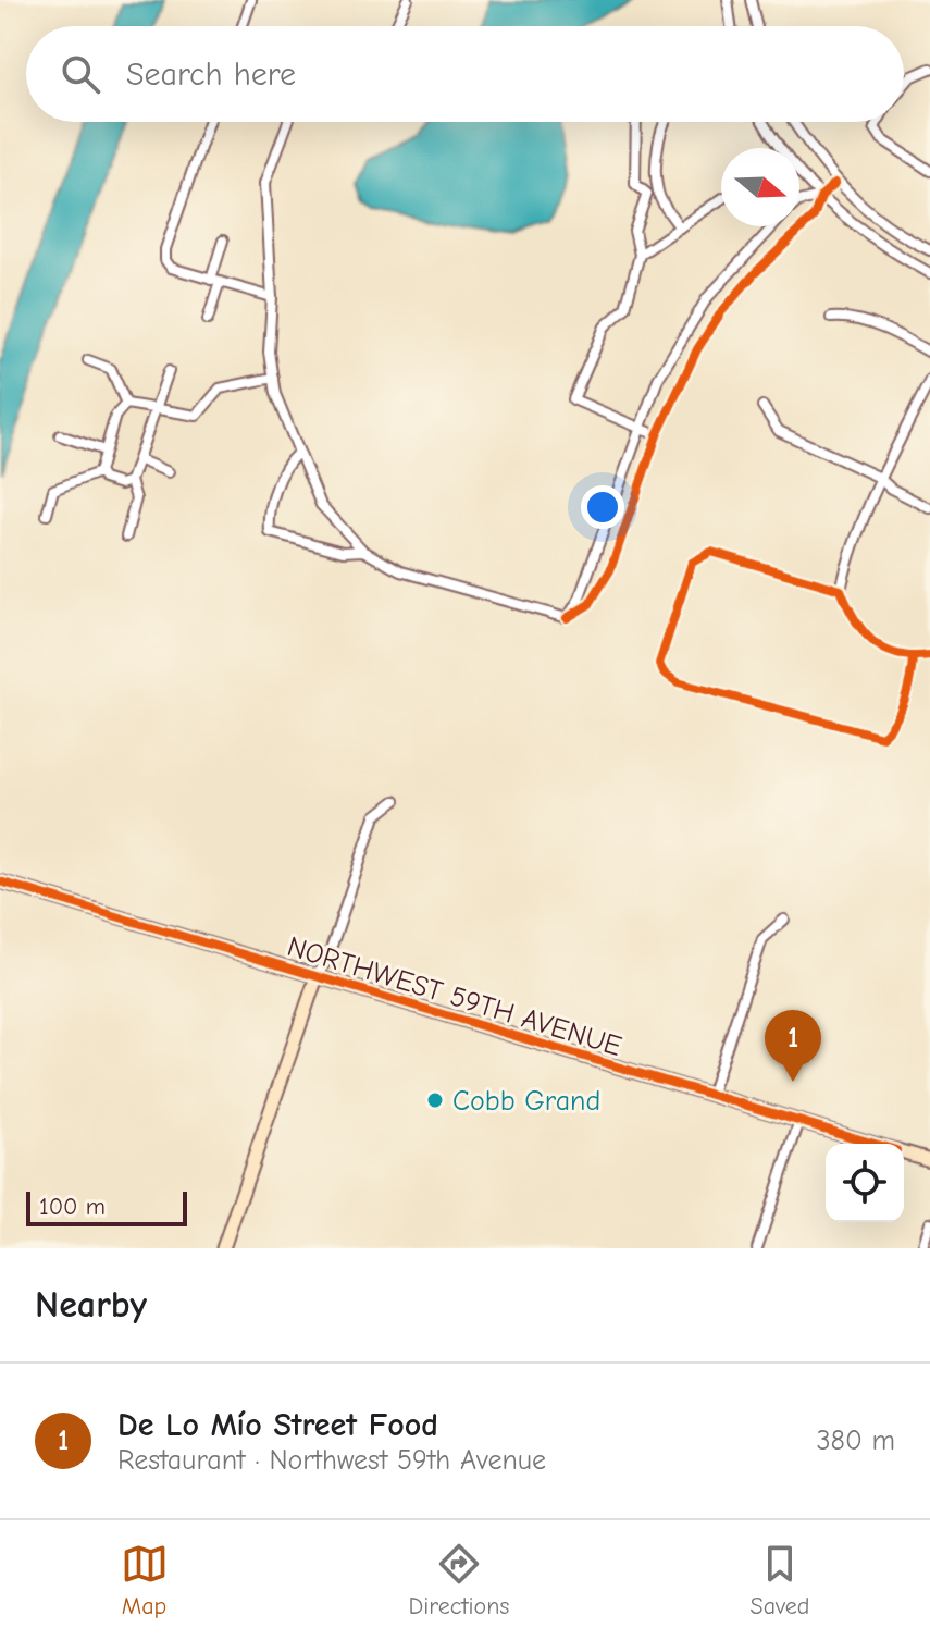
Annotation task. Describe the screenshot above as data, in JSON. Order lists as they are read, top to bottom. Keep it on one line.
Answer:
{"streets":{"street":["NORTHWEST 59TH AVENUE"]},"places":["Cobb Grand"],"scale_bar":"100 m","north":"right","page":{"search":"Search here","pins":"1","scale":"100 m","heading":"Nearby","list":[{"mark":"1","name":"De Lo Mío Street Food","note":"Restaurant · Northwest 59th Avenue","value":"380 m"}],"nav":["Map","Directions","Saved"]}}
